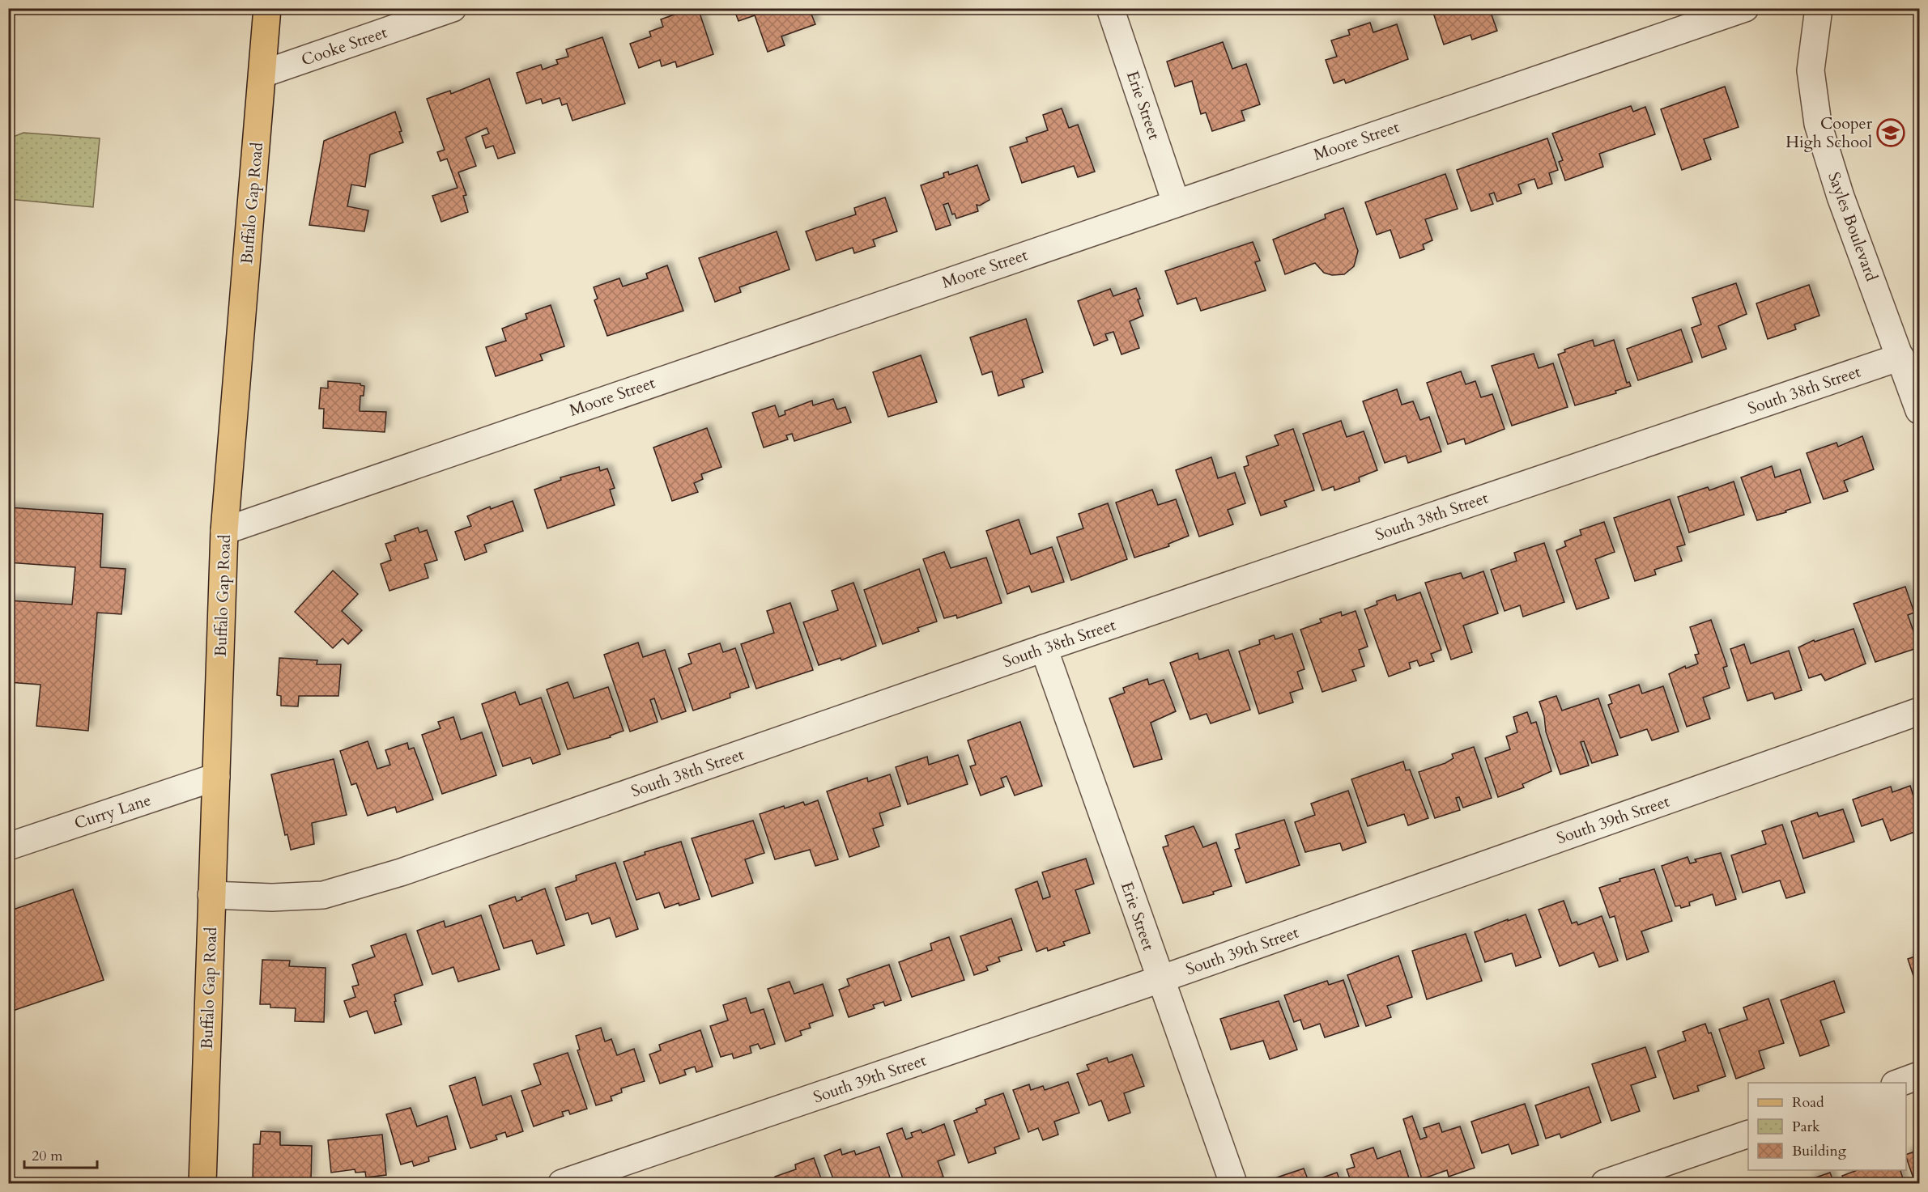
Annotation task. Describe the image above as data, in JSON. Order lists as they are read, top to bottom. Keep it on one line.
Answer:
{"streets":{"main road":["Buffalo Gap Road"],"street":["Cooke Street","Erie Street","Moore Street","Sayles Boulevard","South 38th Street","Curry Lane","South 39th Street"]},"crossings":[["Cooke Street","Buffalo Gap Road"],["Erie Street","Moore Street"],["Erie Street","South 38th Street"],["Erie Street","South 39th Street"],["Moore Street","Buffalo Gap Road"],["Buffalo Gap Road","South 38th Street"],["Buffalo Gap Road","Curry Lane"],["Sayles Boulevard","South 38th Street"]],"places":{"school or university":["Cooper High School"]},"legend":["Road","Park","Building"],"scale_bar":"20 m"}
